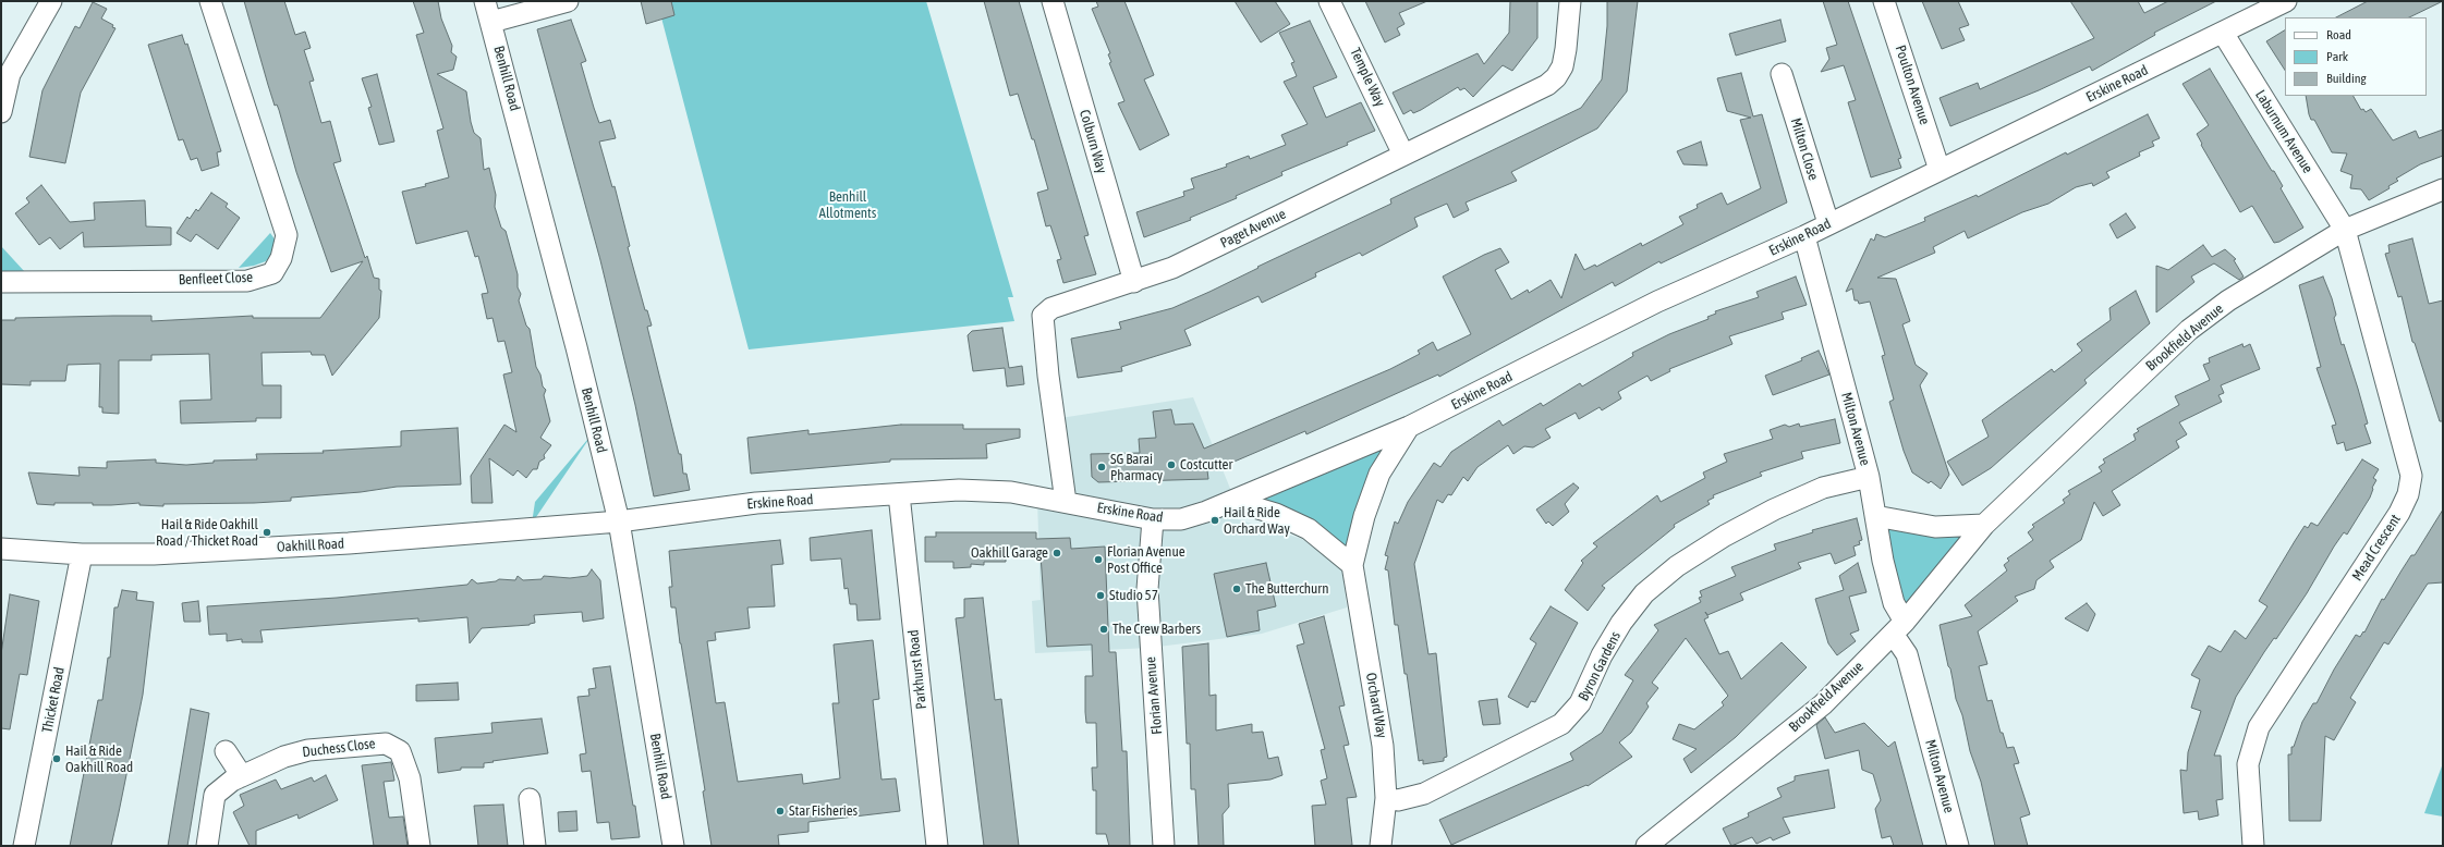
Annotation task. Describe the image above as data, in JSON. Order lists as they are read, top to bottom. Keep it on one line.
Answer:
{"streets":{"street":["Temple Way","Benhill Road","Erskine Road","Poulton Avenue","Laburnum Avenue","Colburn Way","Milton Close","Paget Avenue","Benfleet Close","Brookfield Avenue","Milton Avenue","Oakhill Road","Mead Crescent","Byron Gardens","Parkhurst Road","Florian Avenue","Thicket Road","Orchard Way","Duchess Close"]},"crossings":[["Temple Way","Paget Avenue"],["Benhill Road","Erskine Road"],["Benhill Road","Oakhill Road"],["Erskine Road","Poulton Avenue"],["Erskine Road","Laburnum Avenue"],["Erskine Road","Milton Close"],["Erskine Road","Paget Avenue"],["Erskine Road","Milton Avenue"],["Erskine Road","Oakhill Road"],["Erskine Road","Parkhurst Road"],["Erskine Road","Florian Avenue"],["Erskine Road","Orchard Way"],["Laburnum Avenue","Brookfield Avenue"],["Laburnum Avenue","Mead Crescent"],["Colburn Way","Paget Avenue"],["Brookfield Avenue","Milton Avenue"],["Brookfield Avenue","Mead Crescent"],["Milton Avenue","Byron Gardens"],["Oakhill Road","Thicket Road"],["Byron Gardens","Orchard Way"]],"parks":["Benhill Allotments"],"places":["Costcutter","SG Barai Pharmacy","Hail & Ride Orchard Way","Hail & Ride Oakhill Road / Thicket Road","Oakhill Garage","Florian Avenue Post Office","The Butterchurn","Studio 57","The Crew Barbers","Hail & Ride Oakhill Road","Star Fisheries"],"legend":["Road","Park","Building"]}
